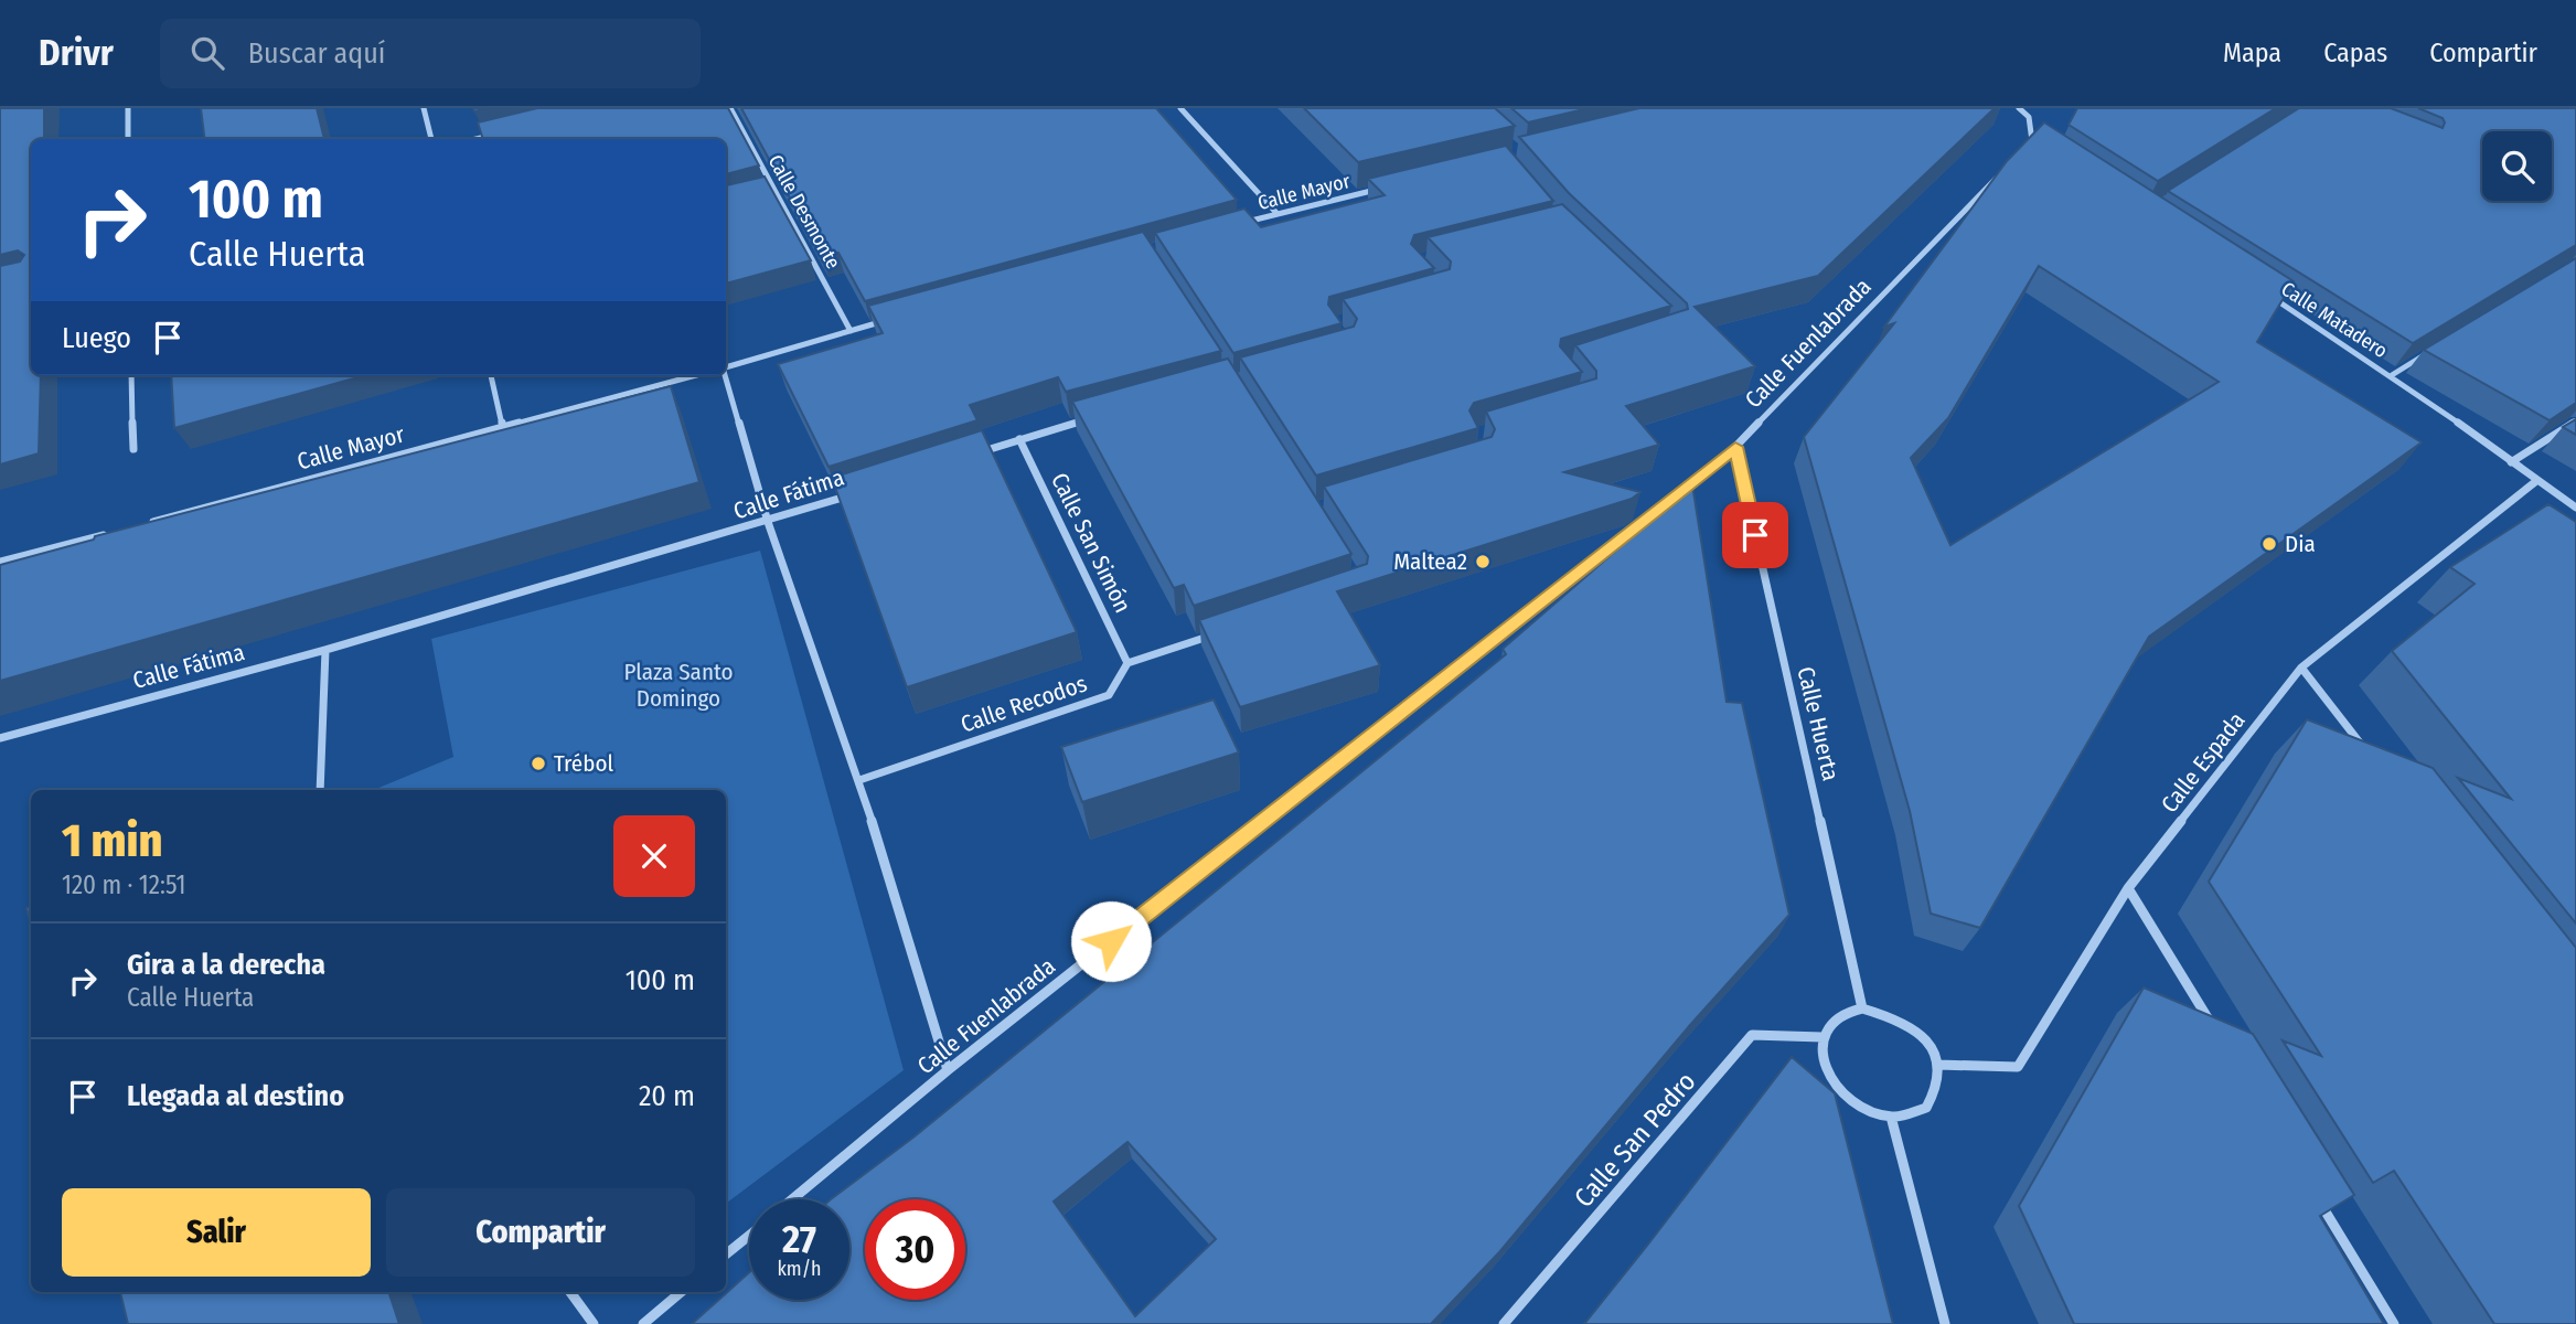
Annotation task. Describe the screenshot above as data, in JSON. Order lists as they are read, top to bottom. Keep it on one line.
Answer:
{"streets":{"street":["Calle Mayor","Calle Desmonte","Calle Matadero","Calle Fuenlabrada","Calle Fátima","Calle San Simón","Calle Recodos","Calle Huerta","Calle Espada","Calle San Pedro"]},"crossings":[["Calle Matadero","Calle Espada"],["Calle Fuenlabrada","Calle Huerta"],["Calle San Simón","Calle Recodos"],["Calle Huerta","Calle Espada"],["Calle Huerta","Calle San Pedro"],["Calle Espada","Calle San Pedro"]],"parks":["Plaza Santo Domingo"],"places":["Dia","Maltea2","Trébol"],"page":{"header":"Drivr","search":"Buscar aquí","nav":["Mapa","Capas","Compartir"],"turn":["100 m","Calle Huerta"],"then":"Luego","heading":["1 min","120 m · 12:51"],"list":[{"name":"Gira a la derecha","note":"Calle Huerta","value":"100 m"},{"name":"Llegada al destino","value":"20 m"}],"buttons":["Salir","Compartir"],"speed":"27 km/h","limit":"30"}}
